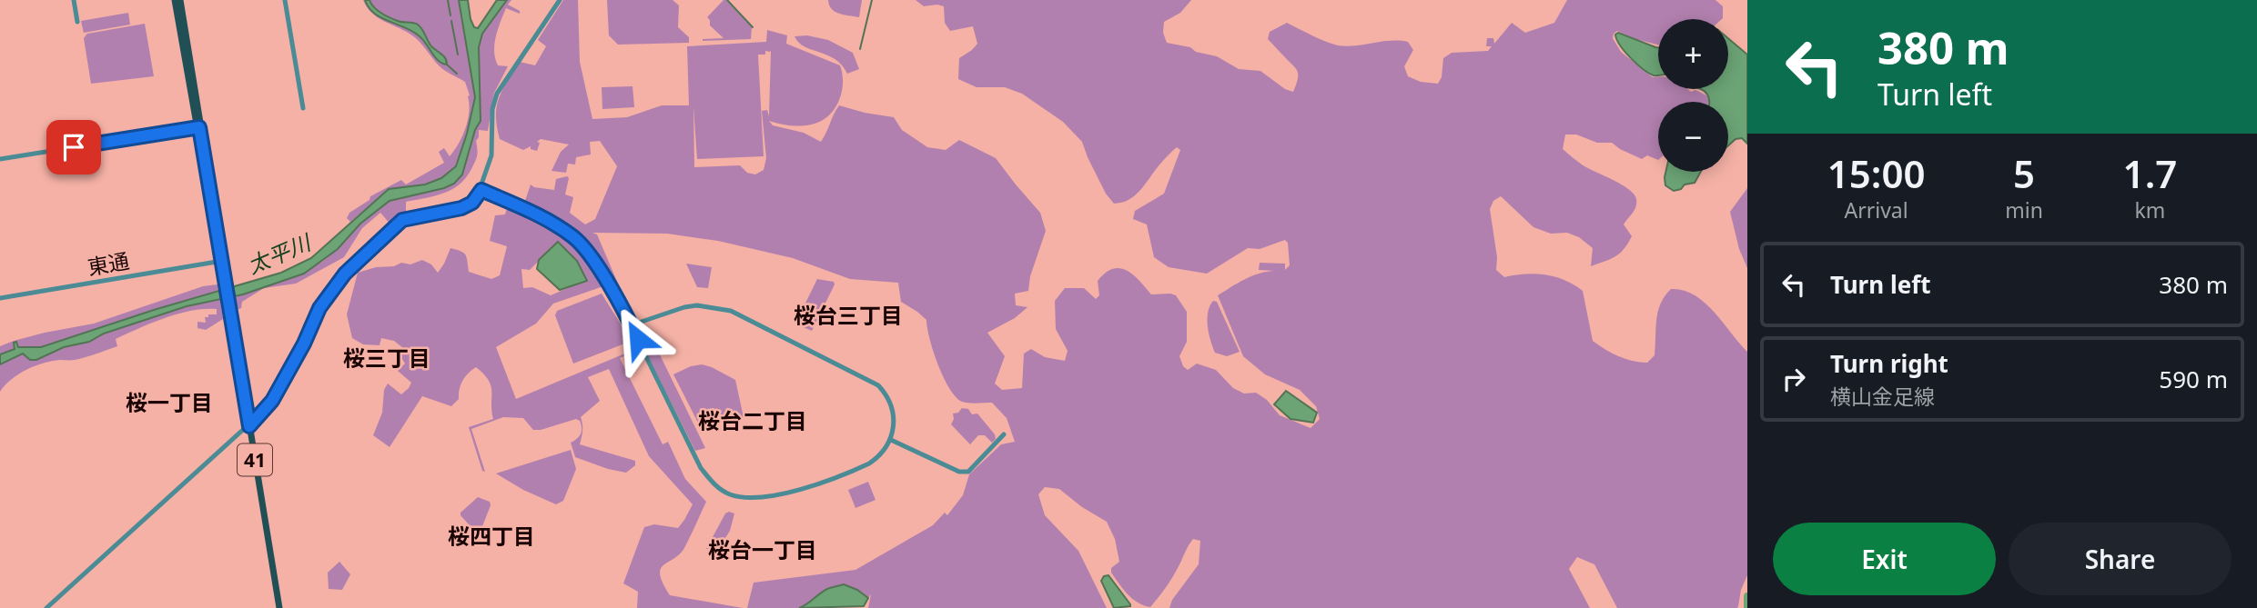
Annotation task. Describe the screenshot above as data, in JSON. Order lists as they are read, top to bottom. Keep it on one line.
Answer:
{"streets":{"main road":["41"],"street":["東通"]},"crossings":[["東通","41"]],"districts":["桜台三丁目","桜三丁目","桜一丁目","桜台二丁目","桜四丁目","桜台一丁目"],"water":["太平川"],"page":{"turn":["380 m","Turn left"],"map_buttons":["+","−"],"eta":["15:00","Arrival","5","min","1.7","km"],"list":[{"name":"Turn left","value":"380 m"},{"name":"Turn right","note":"横山金足線","value":"590 m"}],"buttons":["Exit","Share"]}}
